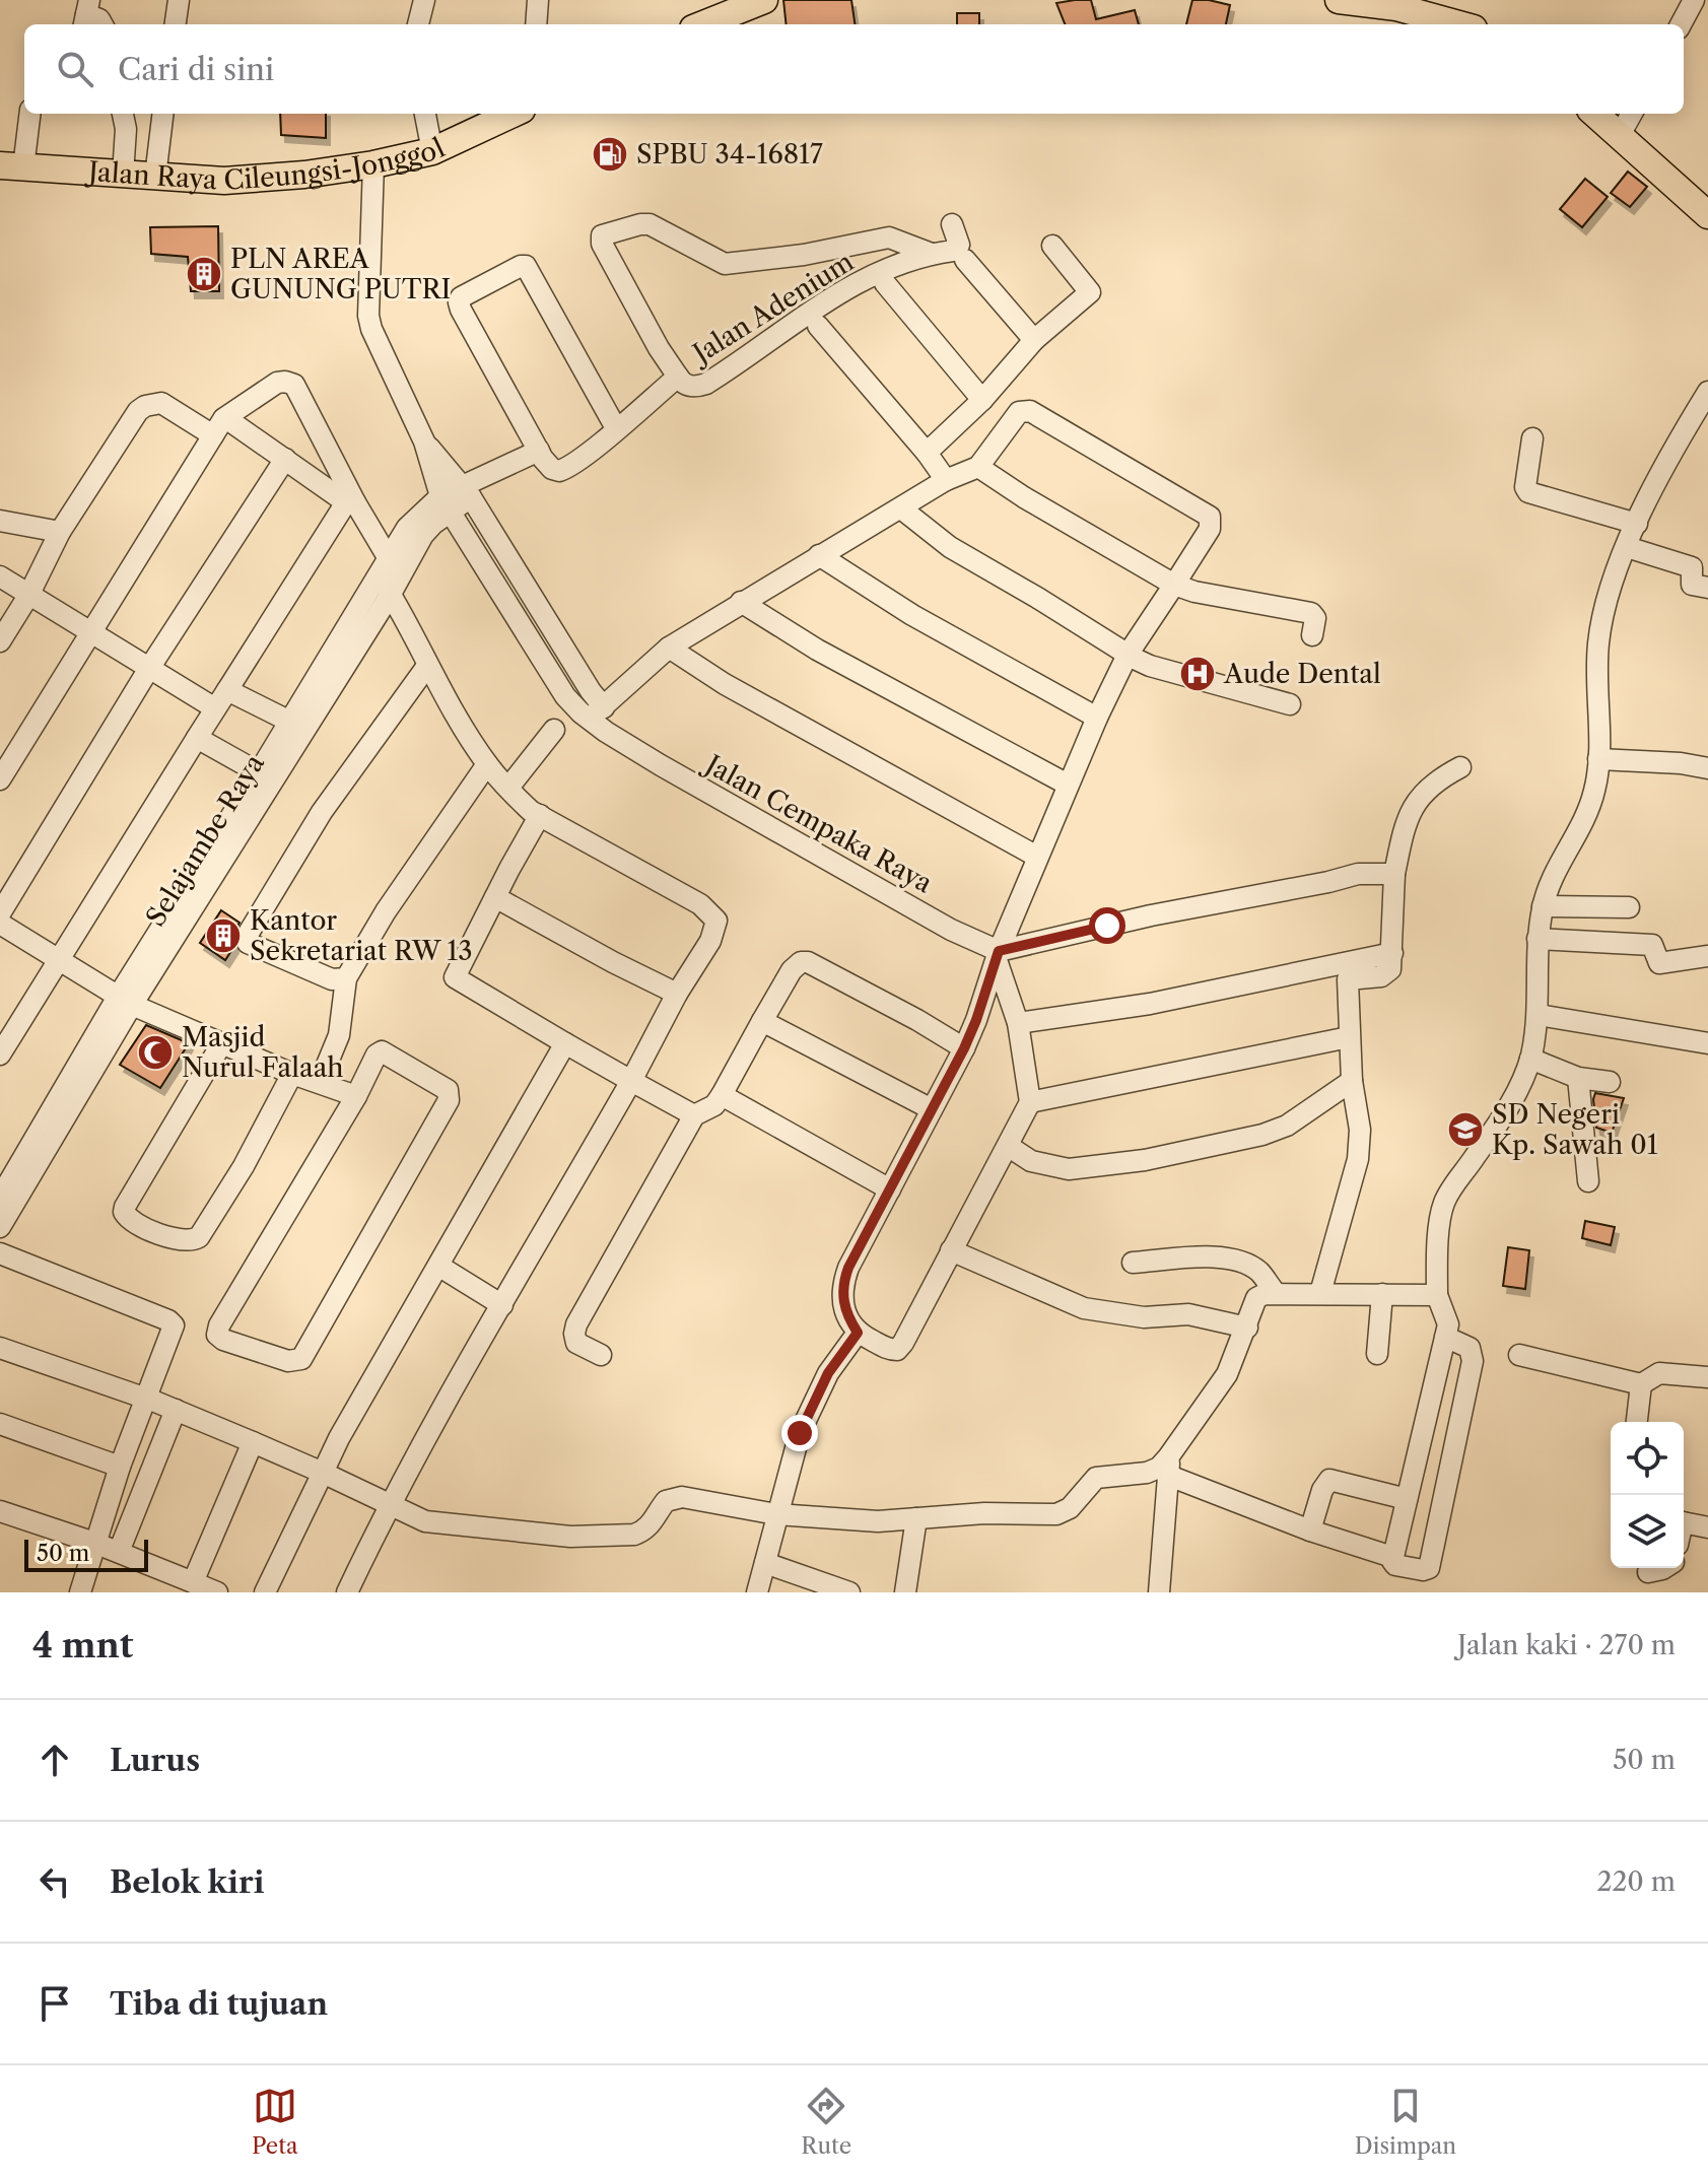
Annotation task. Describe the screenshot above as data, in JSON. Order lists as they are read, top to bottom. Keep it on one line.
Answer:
{"streets":{"main road":["Jalan Raya Cileungsi-Jonggol"],"street":["Jalan Adenium","Jalan Cempaka Raya","Selajambe Raya"]},"crossings":[["Jalan Adenium","Selajambe Raya"]],"places":{"fuel station":["SPBU 34-16817"],"building":["PLN AREA GUNUNG PUTRI","Kantor Sekretariat RW 13"],"hospital":["Aude Dental"],"mosque":["Masjid Nurul Falaah"],"school or university":["SD Negeri Kp. Sawah 01"]},"scale_bar":"50 m","page":{"search":"Cari di sini","scale":"50 m","heading":["4 mnt","Jalan kaki · 270 m"],"list":[["Lurus","50 m"],["Belok kiri","220 m"],"Tiba di tujuan"],"nav":["Peta","Rute","Disimpan"]}}
